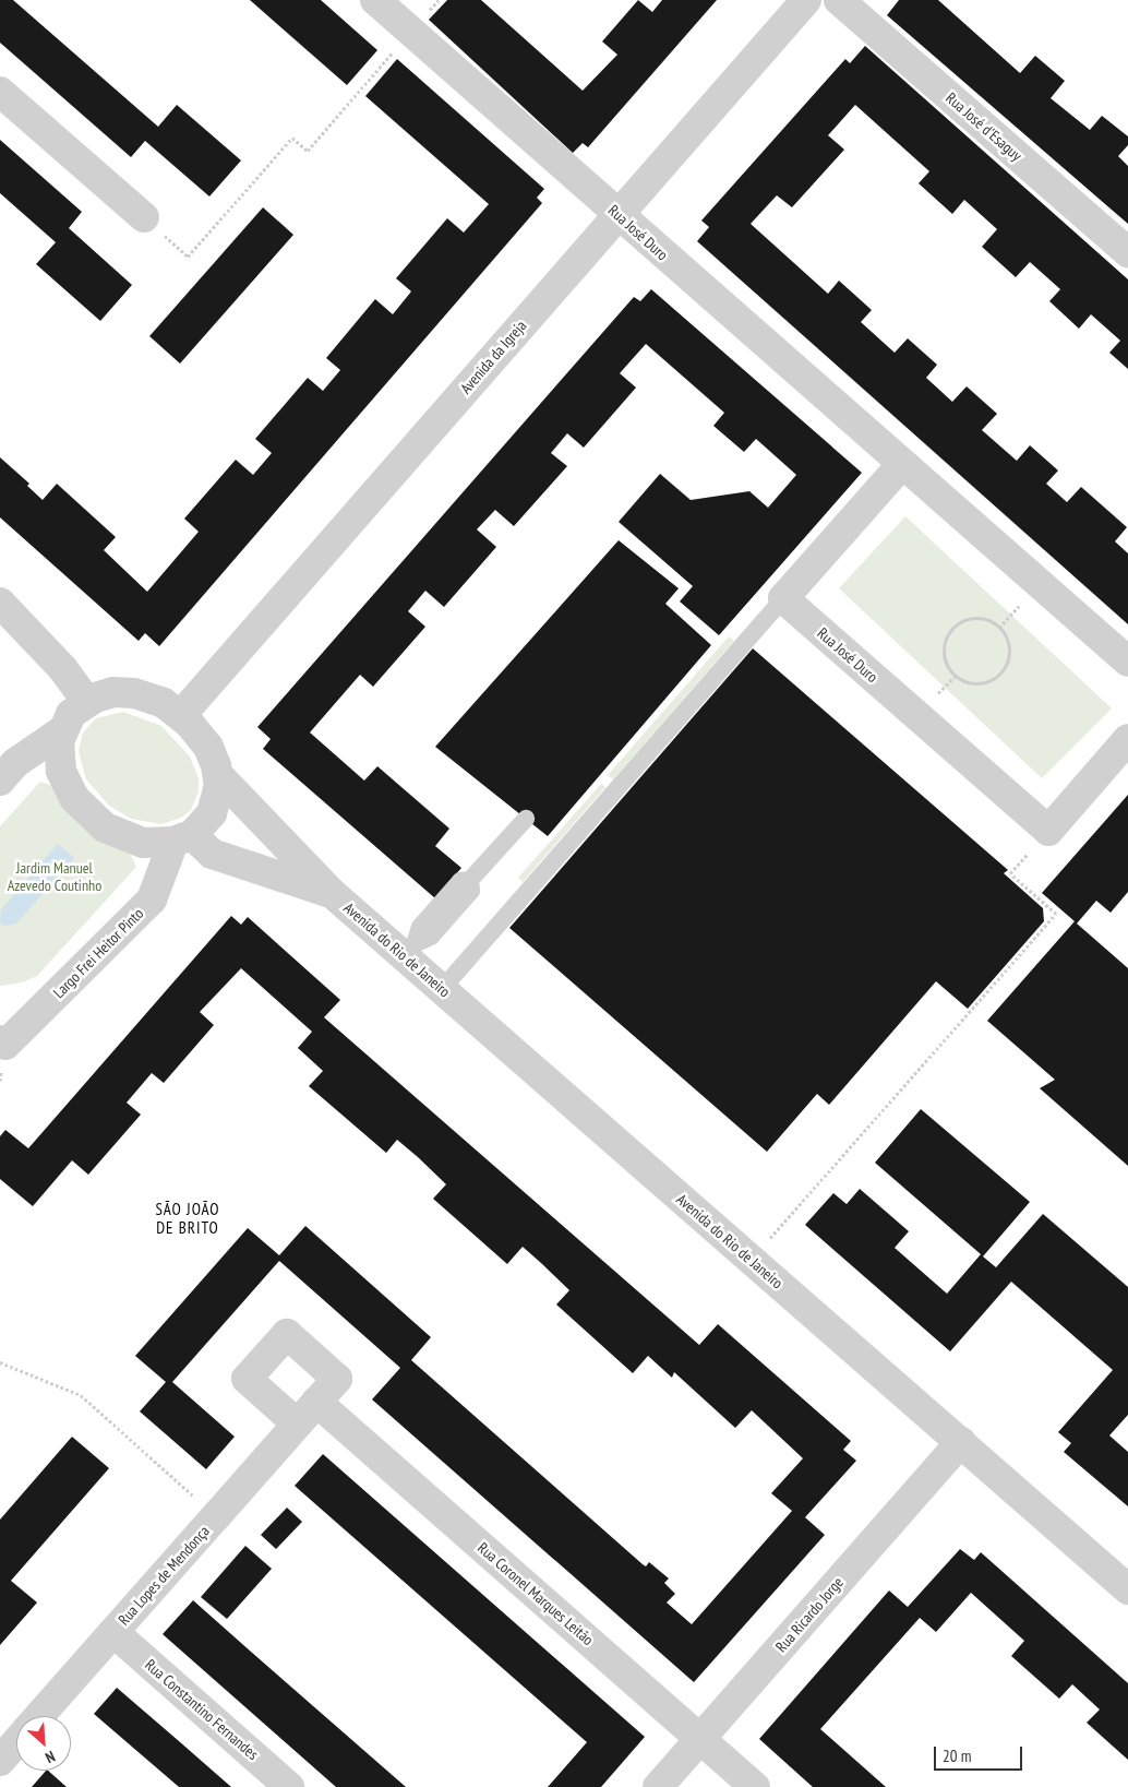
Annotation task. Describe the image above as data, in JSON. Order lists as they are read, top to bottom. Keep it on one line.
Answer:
{"streets":{"street":["Rua José d'Esaguy","Rua José Duro","Avenida da Igreja","Avenida do Rio de Janeiro","Largo Frei Heitor Pinto","Rua Lopes de Mendonça","Rua Coronel Marques Leitão","Rua Ricardo Jorge","Rua Constantino Fernandes"]},"crossings":[["Rua José Duro","Avenida da Igreja"],["Avenida da Igreja","Avenida do Rio de Janeiro"],["Avenida da Igreja","Largo Frei Heitor Pinto"],["Avenida do Rio de Janeiro","Largo Frei Heitor Pinto"],["Avenida do Rio de Janeiro","Rua Ricardo Jorge"],["Rua Lopes de Mendonça","Rua Coronel Marques Leitão"],["Rua Lopes de Mendonça","Rua Constantino Fernandes"],["Rua Coronel Marques Leitão","Rua Ricardo Jorge"]],"districts":["SÃO JOÃO DE BRITO"],"parks":["Jardim Manuel Azevedo Coutinho"],"scale_bar":"20 m","north":"bottom right"}
